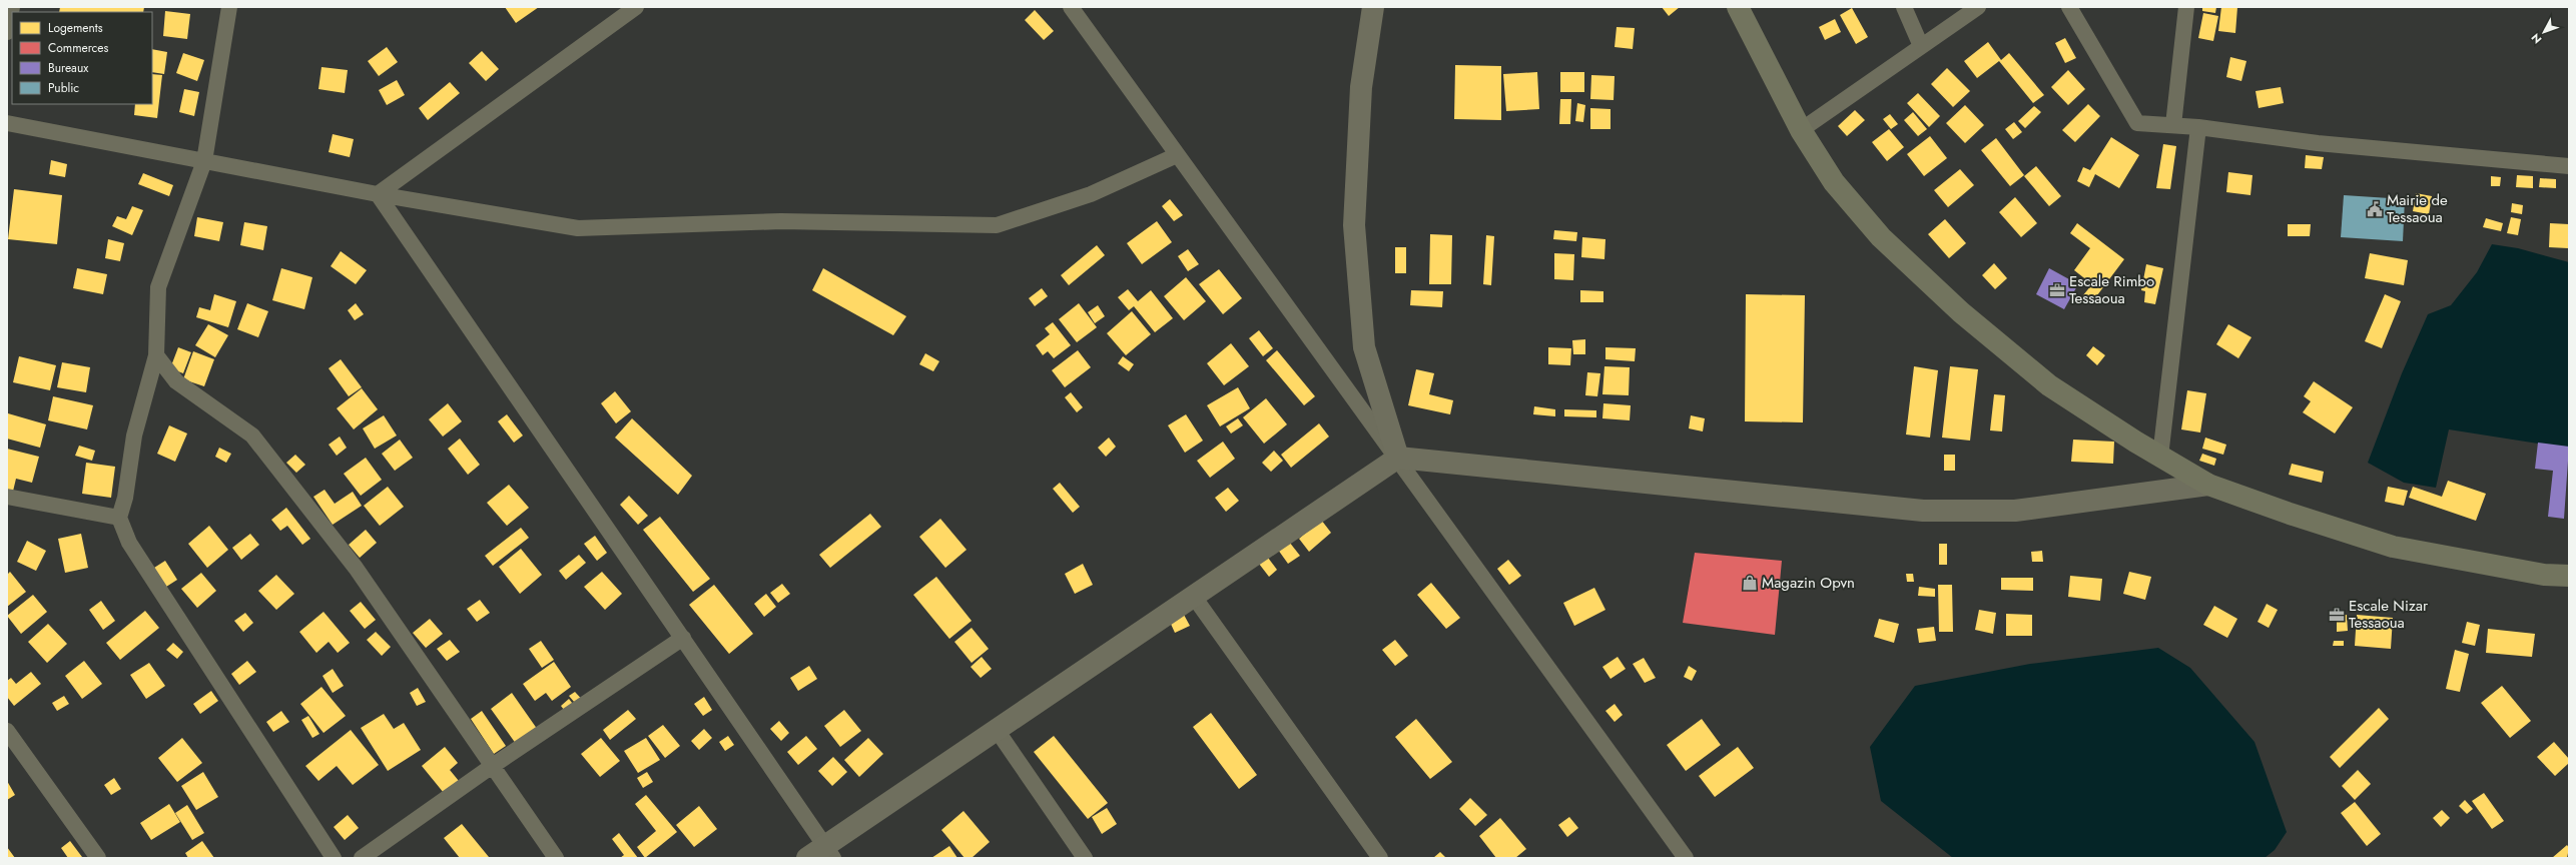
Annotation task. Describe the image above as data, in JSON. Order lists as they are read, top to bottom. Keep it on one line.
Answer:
{"places":{"public building":["Mairie de Tessaoua"],"office":["Escale Rimbo Tessaoua","Escale Nizar Tessaoua"],"shop":["Magazin Opvn"]},"legend":["Logements","Commerces","Bureaux","Public"],"north":"bottom left"}
